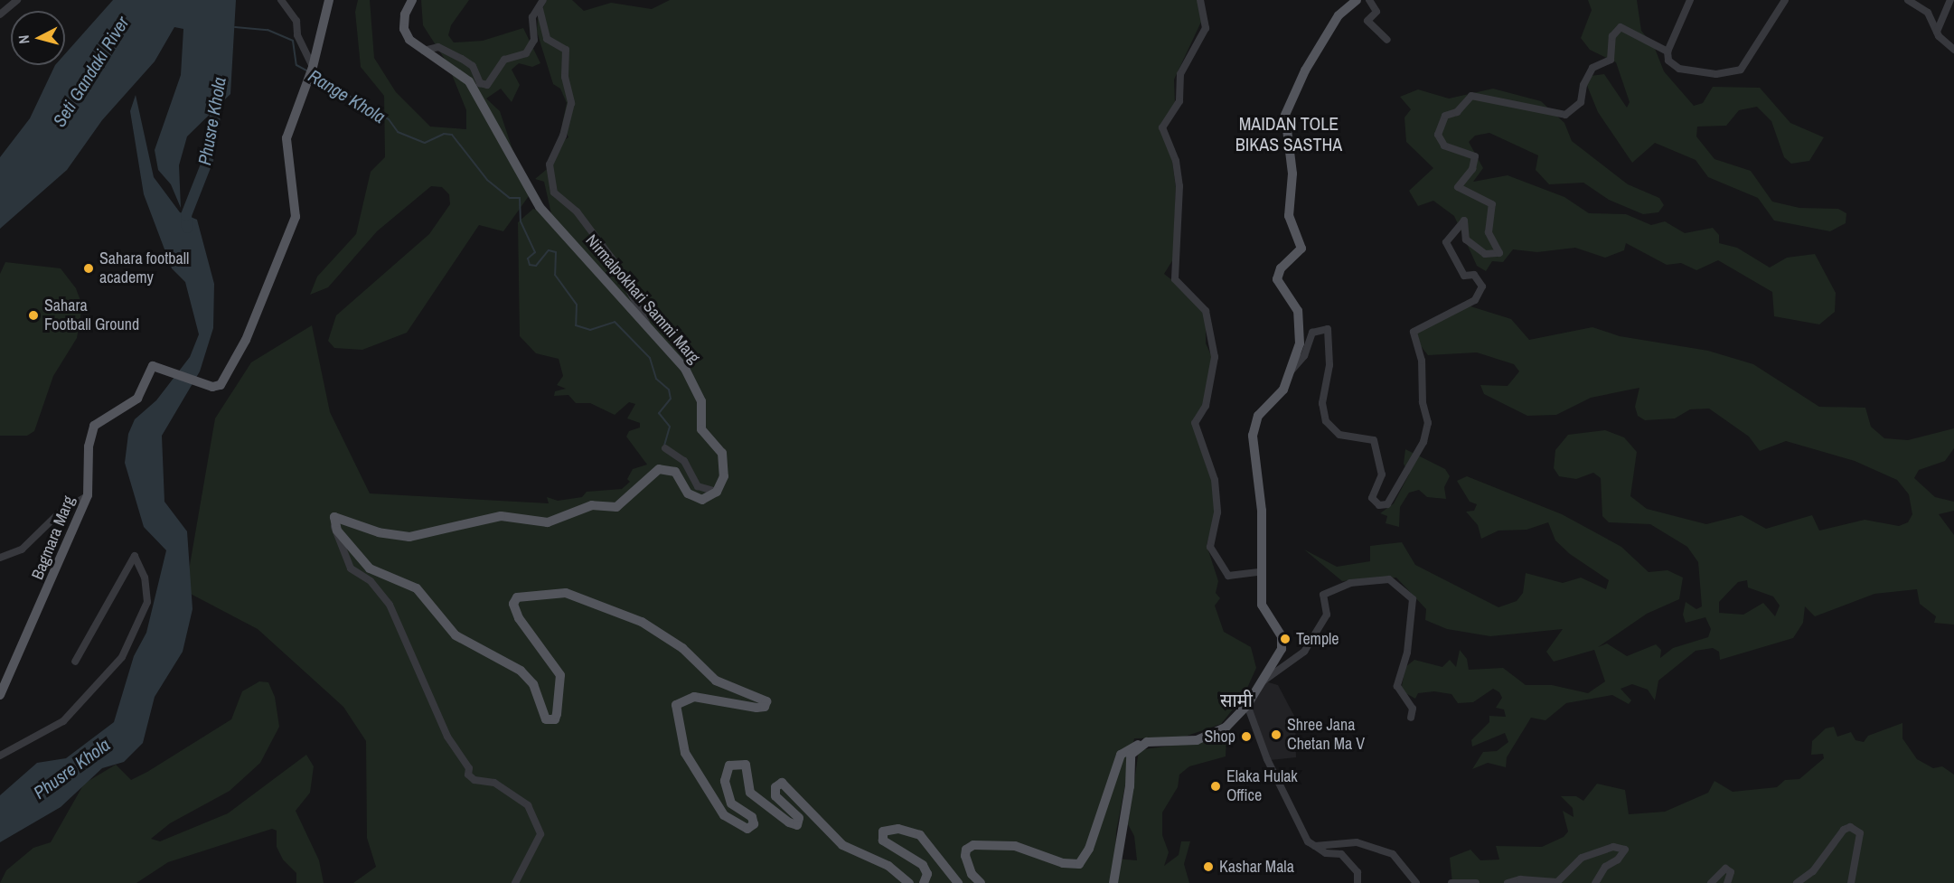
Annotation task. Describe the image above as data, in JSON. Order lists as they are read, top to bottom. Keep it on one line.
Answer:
{"streets":{"main road":["Nirmalpokhari Sammi Marg","Bagmara Marg"]},"districts":["MAIDAN TOLE BIKAS SASTHA","सामी"],"water":["Seti Gandaki River","Range Khola","Phusre Khola"],"places":["Sahara football academy","Sahara Football Ground","Temple","Shree Jana Chetan Ma V","Shop","Elaka Hulak Office","Kashar Mala"],"north":"left"}
